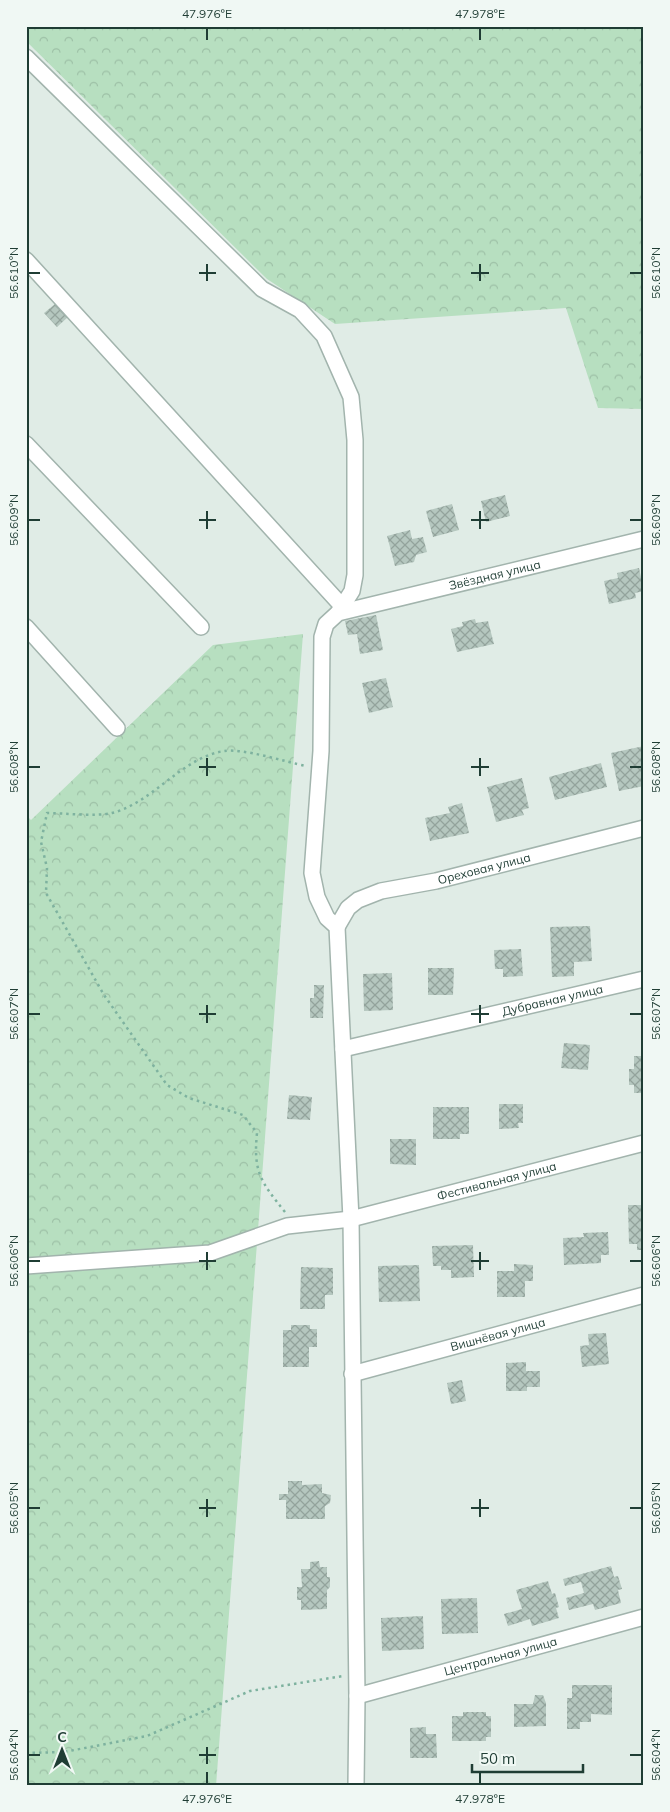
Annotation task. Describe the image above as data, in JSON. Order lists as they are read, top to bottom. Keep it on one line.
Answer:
{"streets":{"street":["Звёздная улица","Ореховая улица","Дубравная улица","Фестивальная улица","Вишнёвая улица","Центральная улица"]},"scale_bar":"50 m","north":"top","coordinates":["47.976°E","47.978°E","56.610°N","56.609°N","56.608°N","56.607°N","56.606°N","56.605°N","56.604°N"]}
